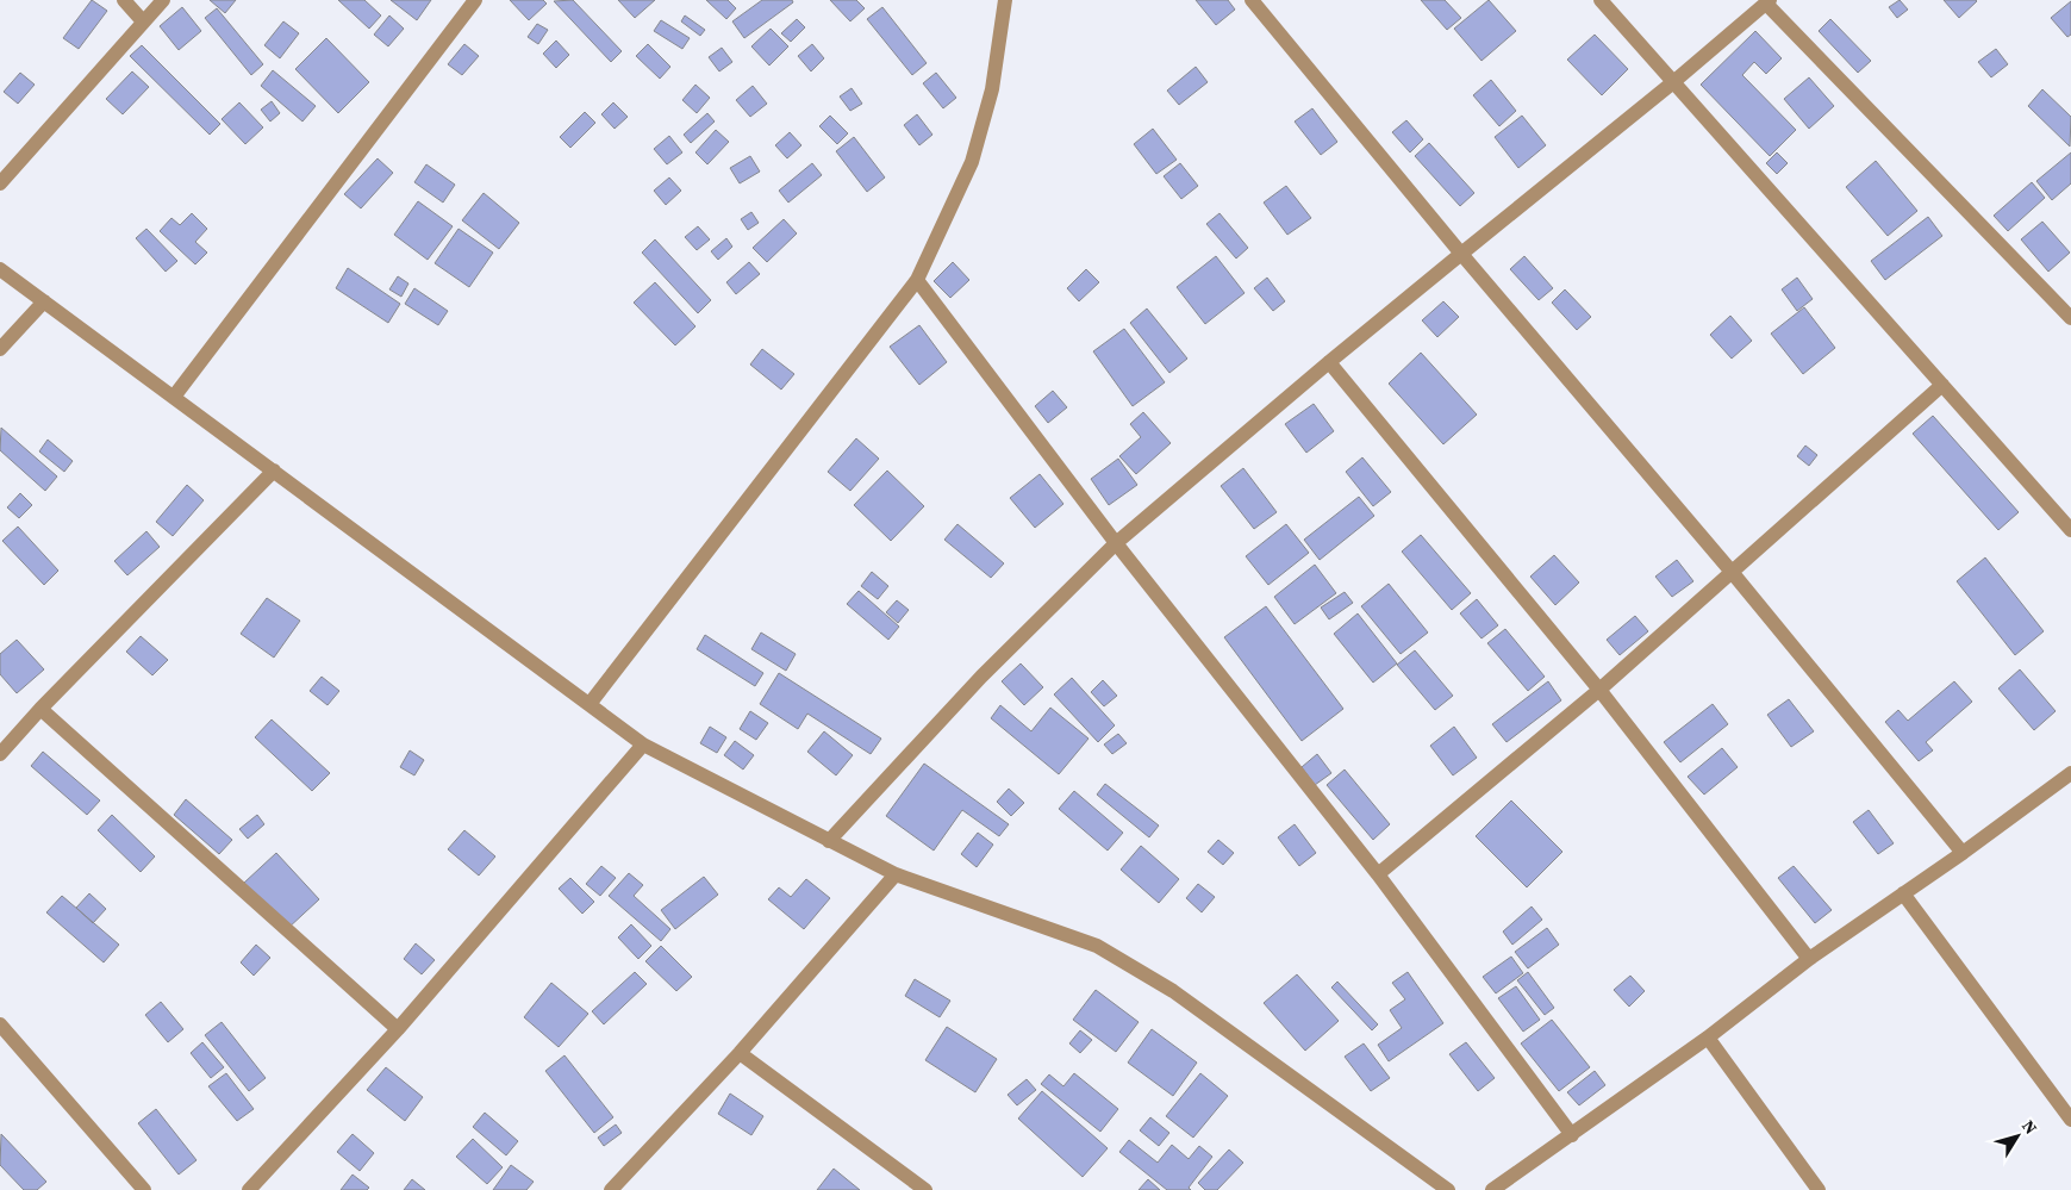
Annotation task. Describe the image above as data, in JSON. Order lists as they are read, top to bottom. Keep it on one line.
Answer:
{"north":"top right"}
